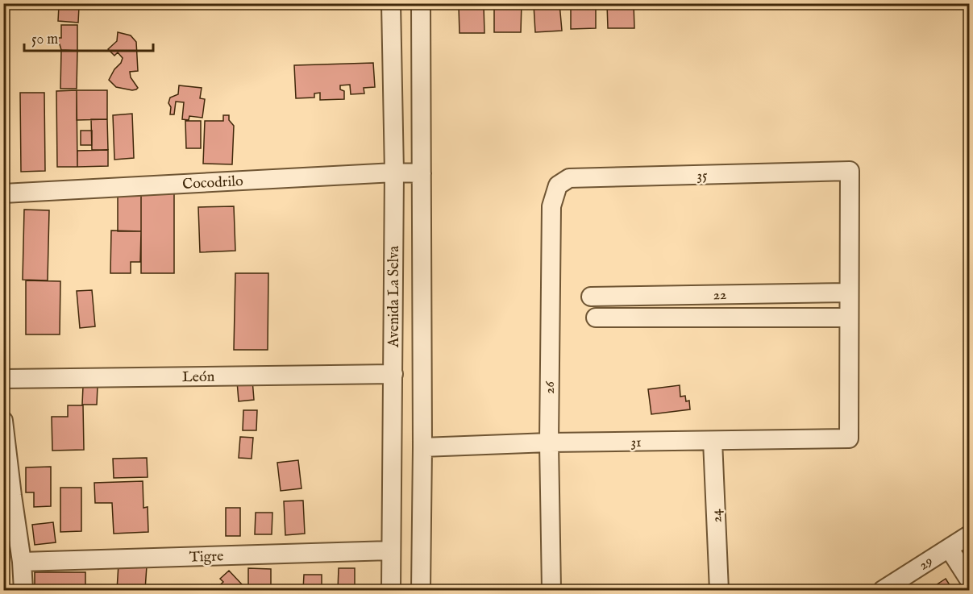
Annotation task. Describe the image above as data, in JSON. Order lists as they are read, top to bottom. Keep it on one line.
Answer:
{"streets":{"street":["35","Cocodrilo","22","Avenida La Selva","León","26","31","24","Tigre","29"]},"crossings":[["35","22"],["35","26"],["Cocodrilo","Avenida La Selva"],["Avenida La Selva","León"],["Avenida La Selva","31"],["Avenida La Selva","Tigre"],["26","31"],["31","24"]],"scale_bar":"50 m"}
